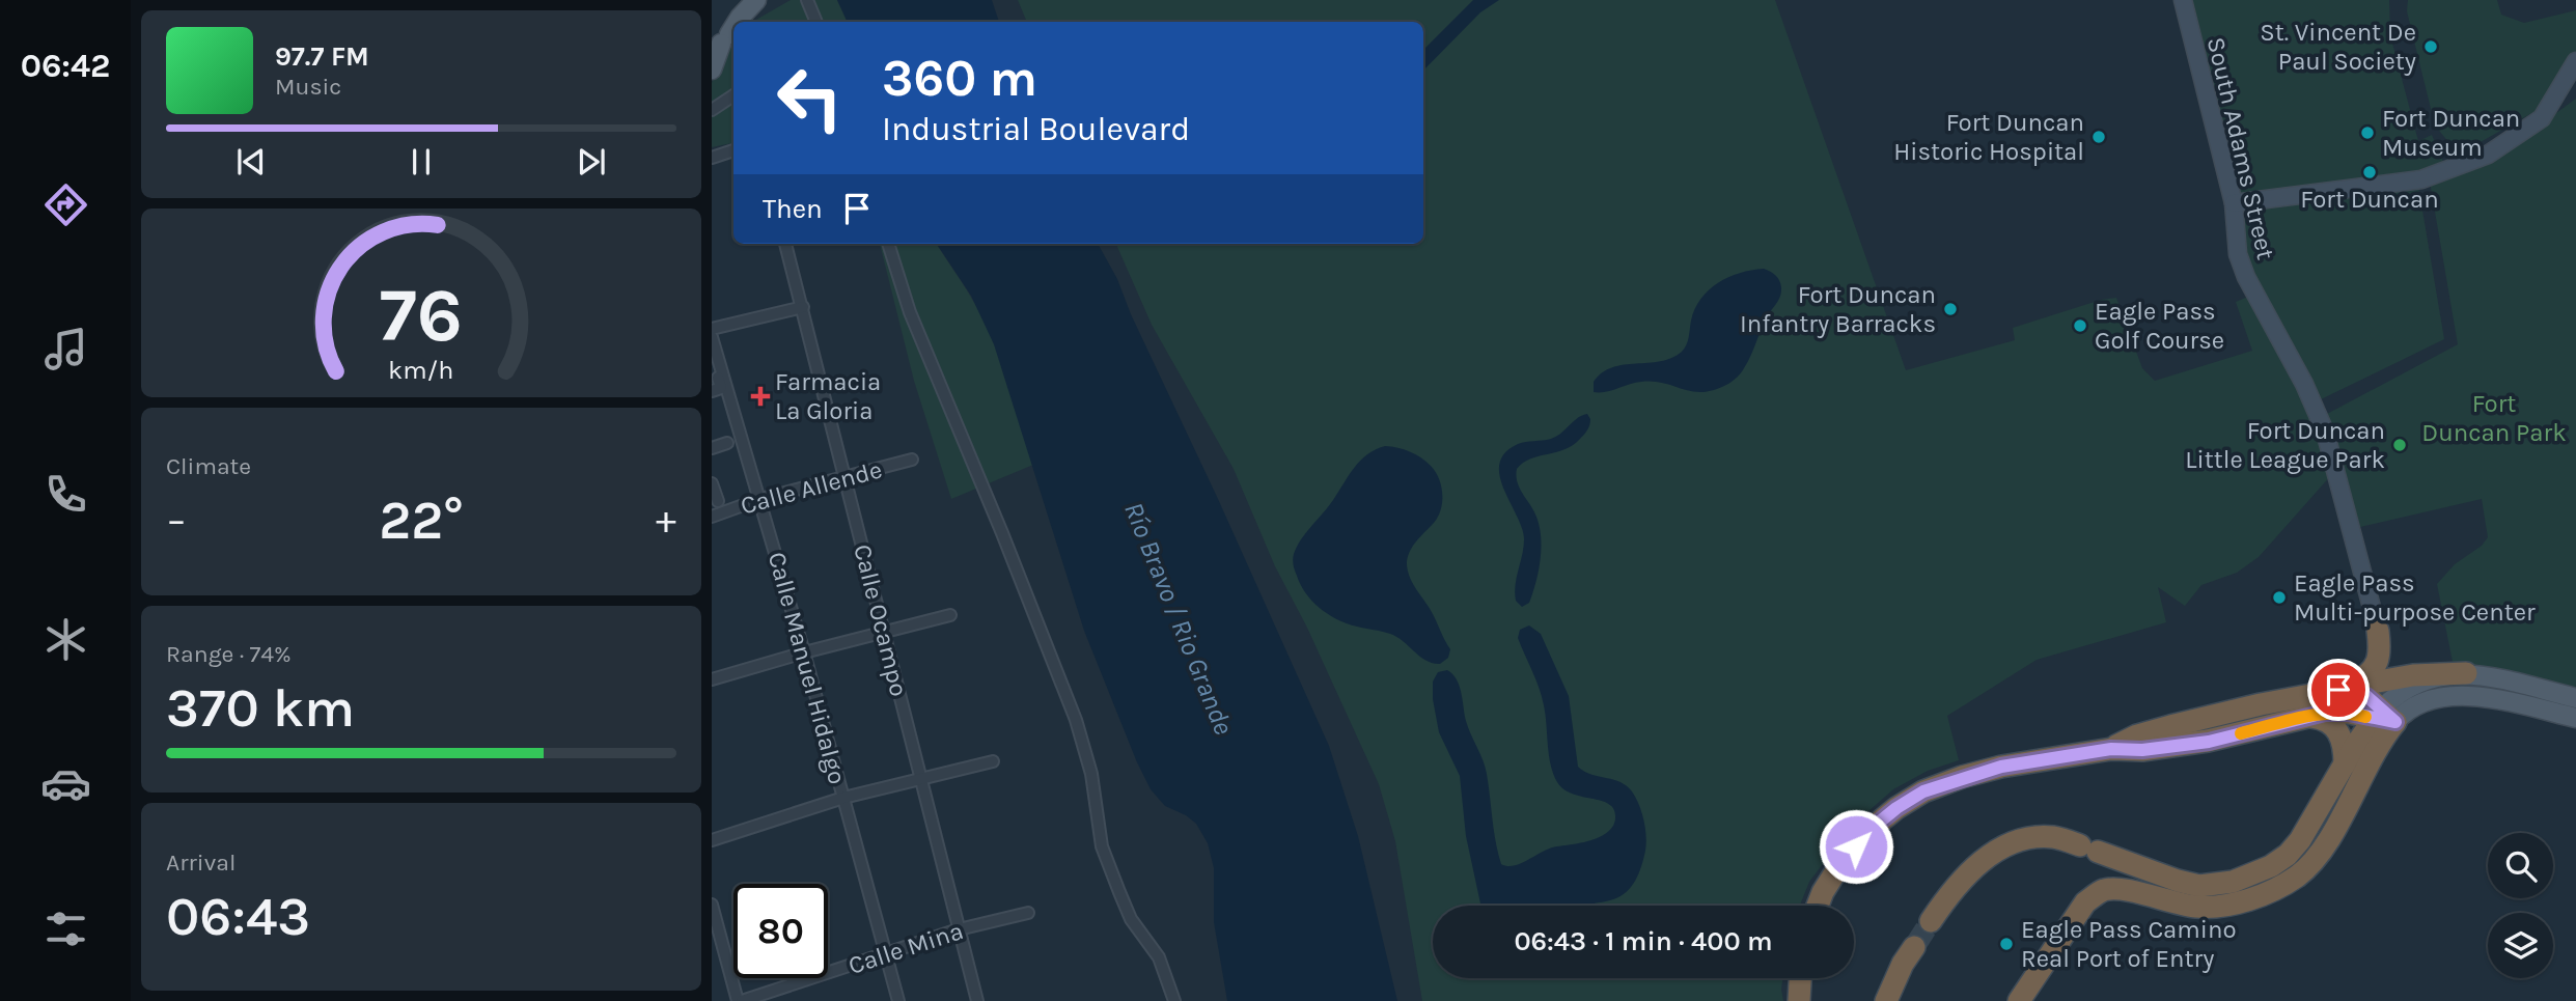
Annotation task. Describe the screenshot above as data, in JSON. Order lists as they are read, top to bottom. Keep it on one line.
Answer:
{"streets":{"street":["South Adams Street","Calle Allende","Calle Ocampo","Calle Manuel Hidalgo","Calle Mina"]},"crossings":[["Calle Allende","Calle Ocampo"],["Calle Allende","Calle Manuel Hidalgo"],["Calle Ocampo","Calle Mina"],["Calle Manuel Hidalgo","Calle Mina"]],"water":["Río Bravo / Rio Grande"],"parks":["Fort Duncan Park"],"places":{"other":["St. Vincent De Paul Society","Fort Duncan Museum","Fort Duncan Historic Hospital","Fort Duncan","Fort Duncan Infantry Barracks","Eagle Pass Golf Course","Fort Duncan Little League Park","Eagle Pass Multi-purpose Center","Eagle Pass Camino Real Port of Entry"],"health":["Farmacia La Gloria"]},"page":{"tabs":"06:42","turn":["360 m","Industrial Boulevard"],"song":["97.7 FM","Music"],"then":"Then","tile":["Climate",["Range · 74%","370 km"],["Arrival","06:43"]],"heat":["−","22°","+"],"limit":"80","trip":"06:43 · 1 min · 400 m","gauge":["76","km/h"]}}
